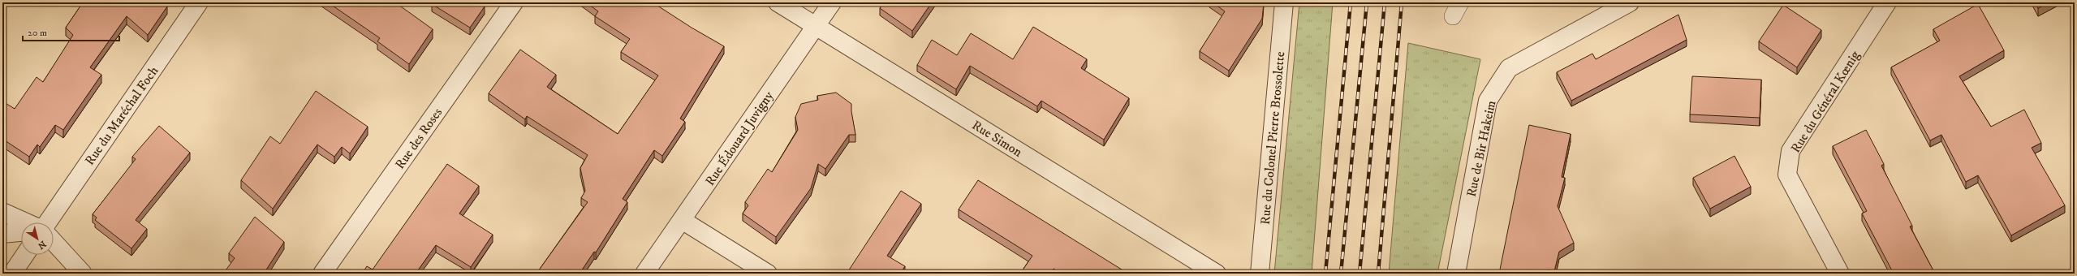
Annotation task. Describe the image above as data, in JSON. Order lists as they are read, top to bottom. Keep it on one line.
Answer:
{"streets":{"street":["Rue du Général Kœnig","Rue du Maréchal Foch","Rue des Roses","Rue Édouard Juvigny","Rue Simon","Rue du Colonel Pierre Brossolette","Rue de Bir Hakeim"]},"crossings":[["Rue Édouard Juvigny","Rue Simon"]],"scale_bar":"20 m","north":"bottom right"}
